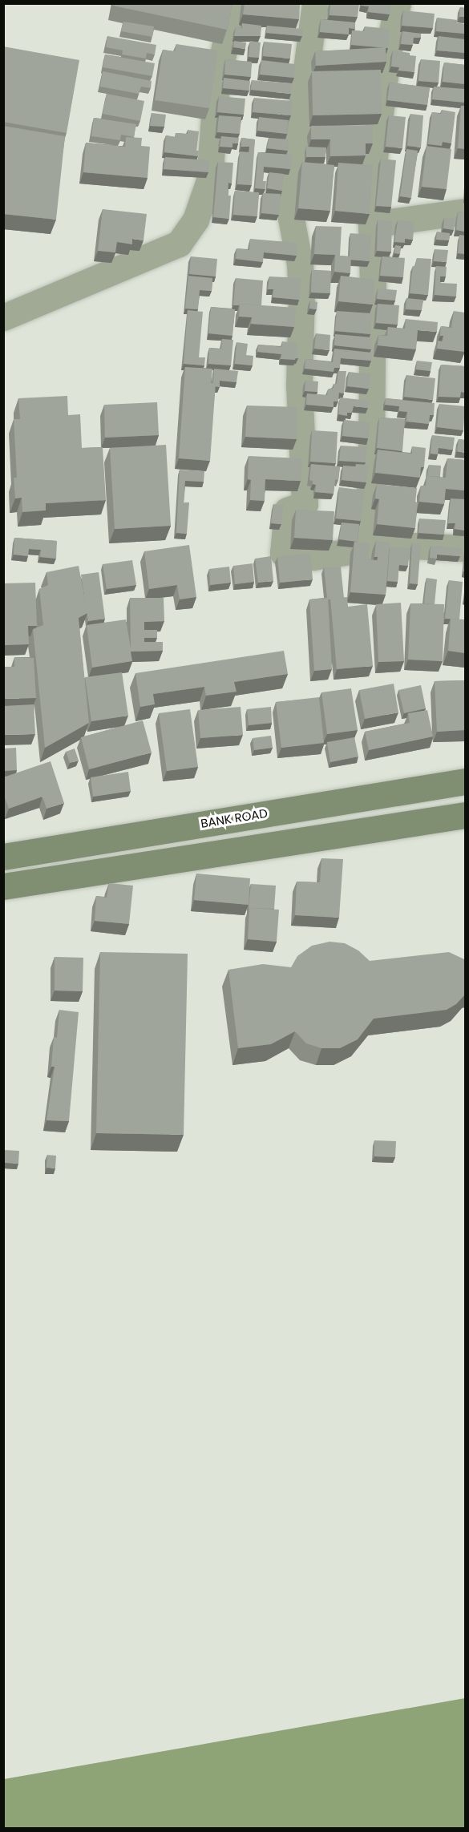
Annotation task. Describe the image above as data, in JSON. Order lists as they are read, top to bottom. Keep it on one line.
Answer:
{"streets":{"main road":["BANK ROAD"]}}
